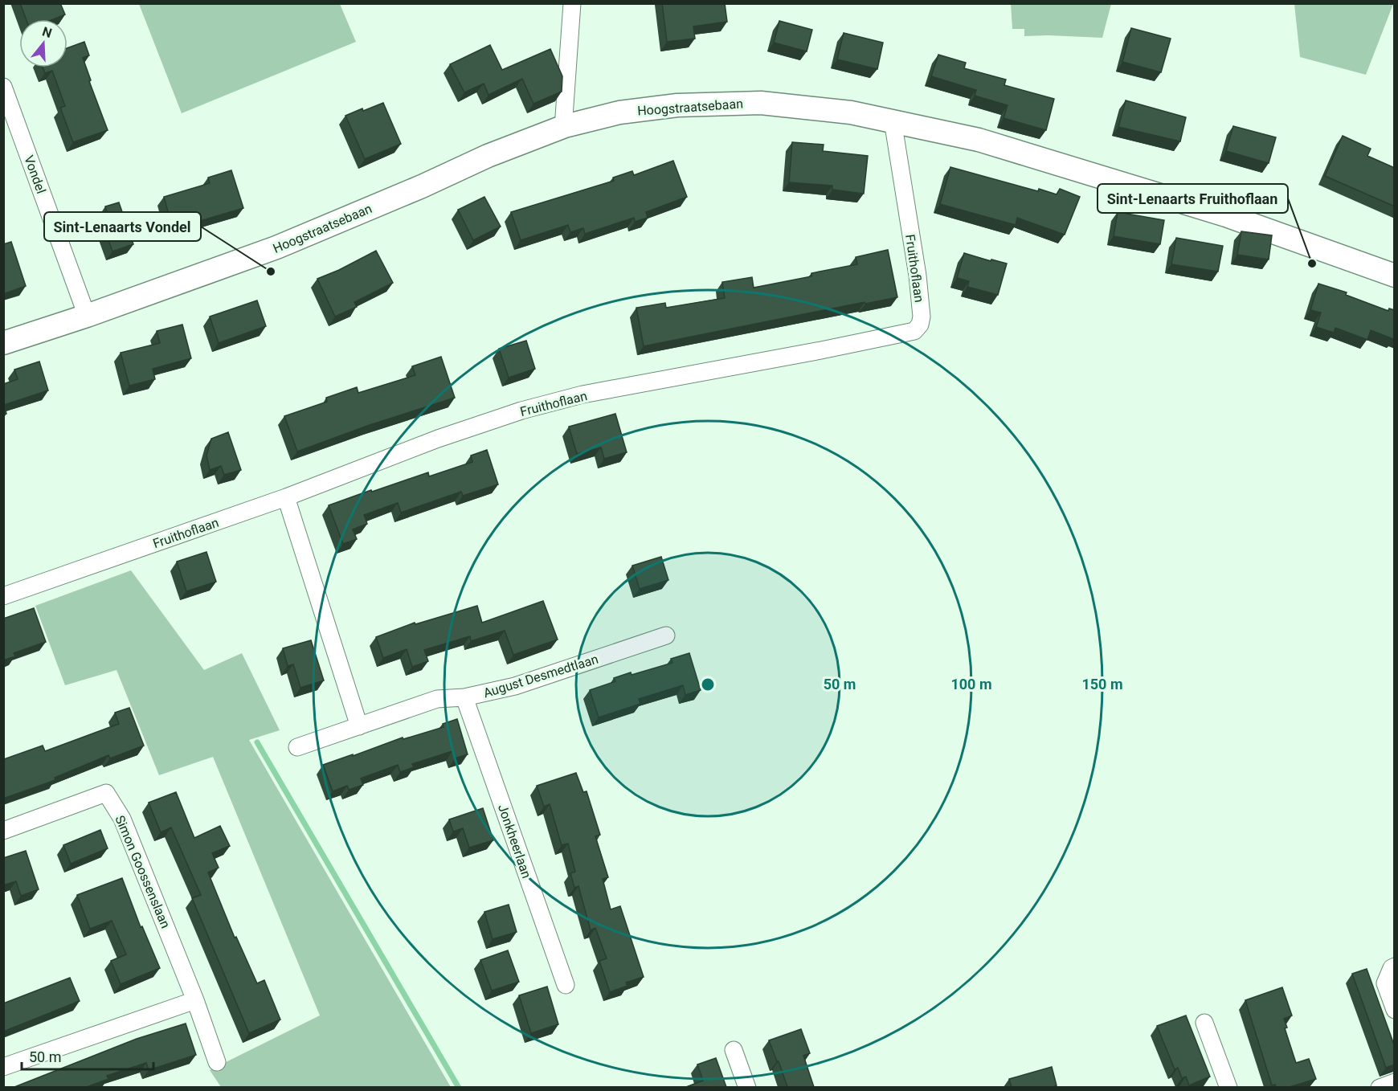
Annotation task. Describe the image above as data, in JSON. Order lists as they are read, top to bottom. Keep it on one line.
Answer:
{"streets":{"main road":["Hoogstraatsebaan"],"street":["Vondel","Fruithoflaan","August Desmedtlaan","Jonkheerlaan","Simon Goossenslaan"]},"crossings":[["Hoogstraatsebaan","Vondel"],["Hoogstraatsebaan","Fruithoflaan"],["August Desmedtlaan","Jonkheerlaan"]],"places":["Sint-Lenaarts Fruithoflaan","Sint-Lenaarts Vondel"],"scale_bar":"50 m","north":"top","rings":["50 m","100 m","150 m"]}
